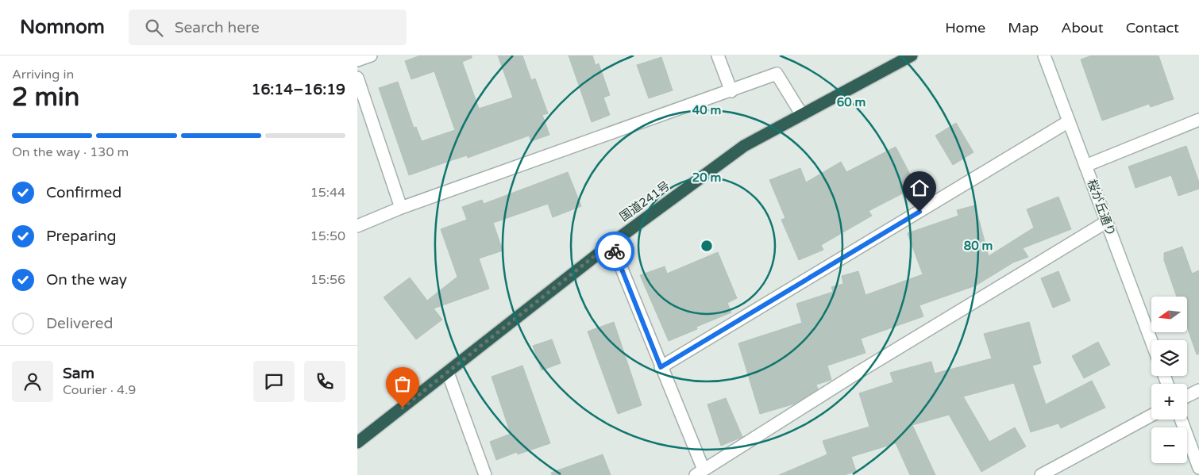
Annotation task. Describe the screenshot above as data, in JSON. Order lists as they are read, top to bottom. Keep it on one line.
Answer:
{"streets":{"highway":["国道241号"],"street":["桜が丘通り"]},"north":"left","page":{"header":"Nomnom","search":"Search here","nav":["Home","Map","About","Contact"],"heading":["2 min","Arriving in","16:14–16:19"],"panel":["Sam","Courier · 4.9"],"bar":"On the way · 130 m","list":[["Confirmed","15:44"],["Preparing","15:50"],["On the way","15:56"],"Delivered"],"map_buttons":["+","−"]},"rings":["60 m","40 m","20 m","80 m"]}
